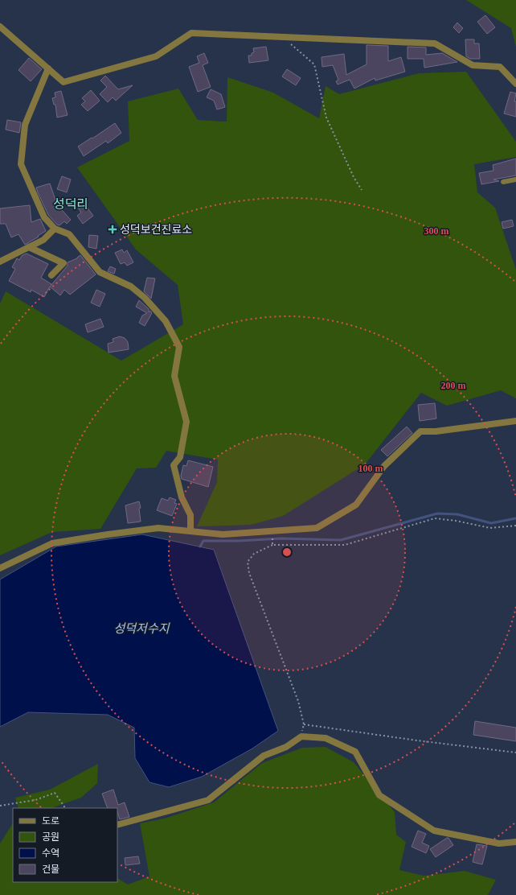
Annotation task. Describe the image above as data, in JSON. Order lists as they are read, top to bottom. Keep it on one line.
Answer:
{"districts":["성덕리"],"water":["성덕저수지"],"places":{"health":["성덕보건진료소"]},"legend":["도로","공원","수역","건물"],"rings":["300 m","200 m","100 m"]}
